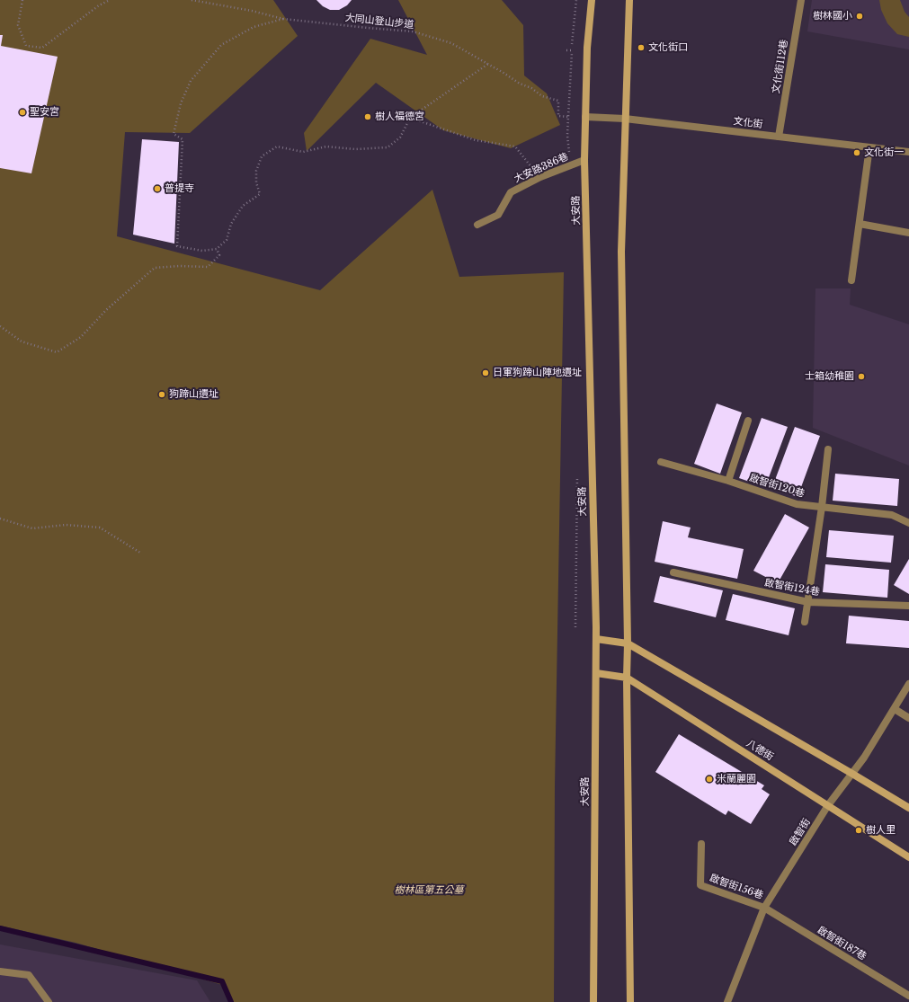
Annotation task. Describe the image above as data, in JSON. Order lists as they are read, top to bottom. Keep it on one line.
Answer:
{"streets":{"street":["文化街112巷","文化街","大安路386巷","大安路","啟智街120巷","啟智街124巷","八德街","啟智街","啟智街156巷","啟智街187巷"],"path":["大同山登山步道"]},"crossings":[["文化街112巷","文化街"],["文化街","大安路"],["大安路386巷","大安路"],["大安路","八德街"],["八德街","啟智街"],["啟智街","啟智街156巷"],["啟智街","啟智街187巷"],["啟智街156巷","啟智街187巷"]],"parks":["樹林區第五公墓"],"places":["樹林國小","文化街口","聖安宮","樹人福德宮","文化街一","普提寺","日軍狗蹄山陣地遺址","士箱幼稚園","狗蹄山遺址","米蘭麗園","樹人里"]}
